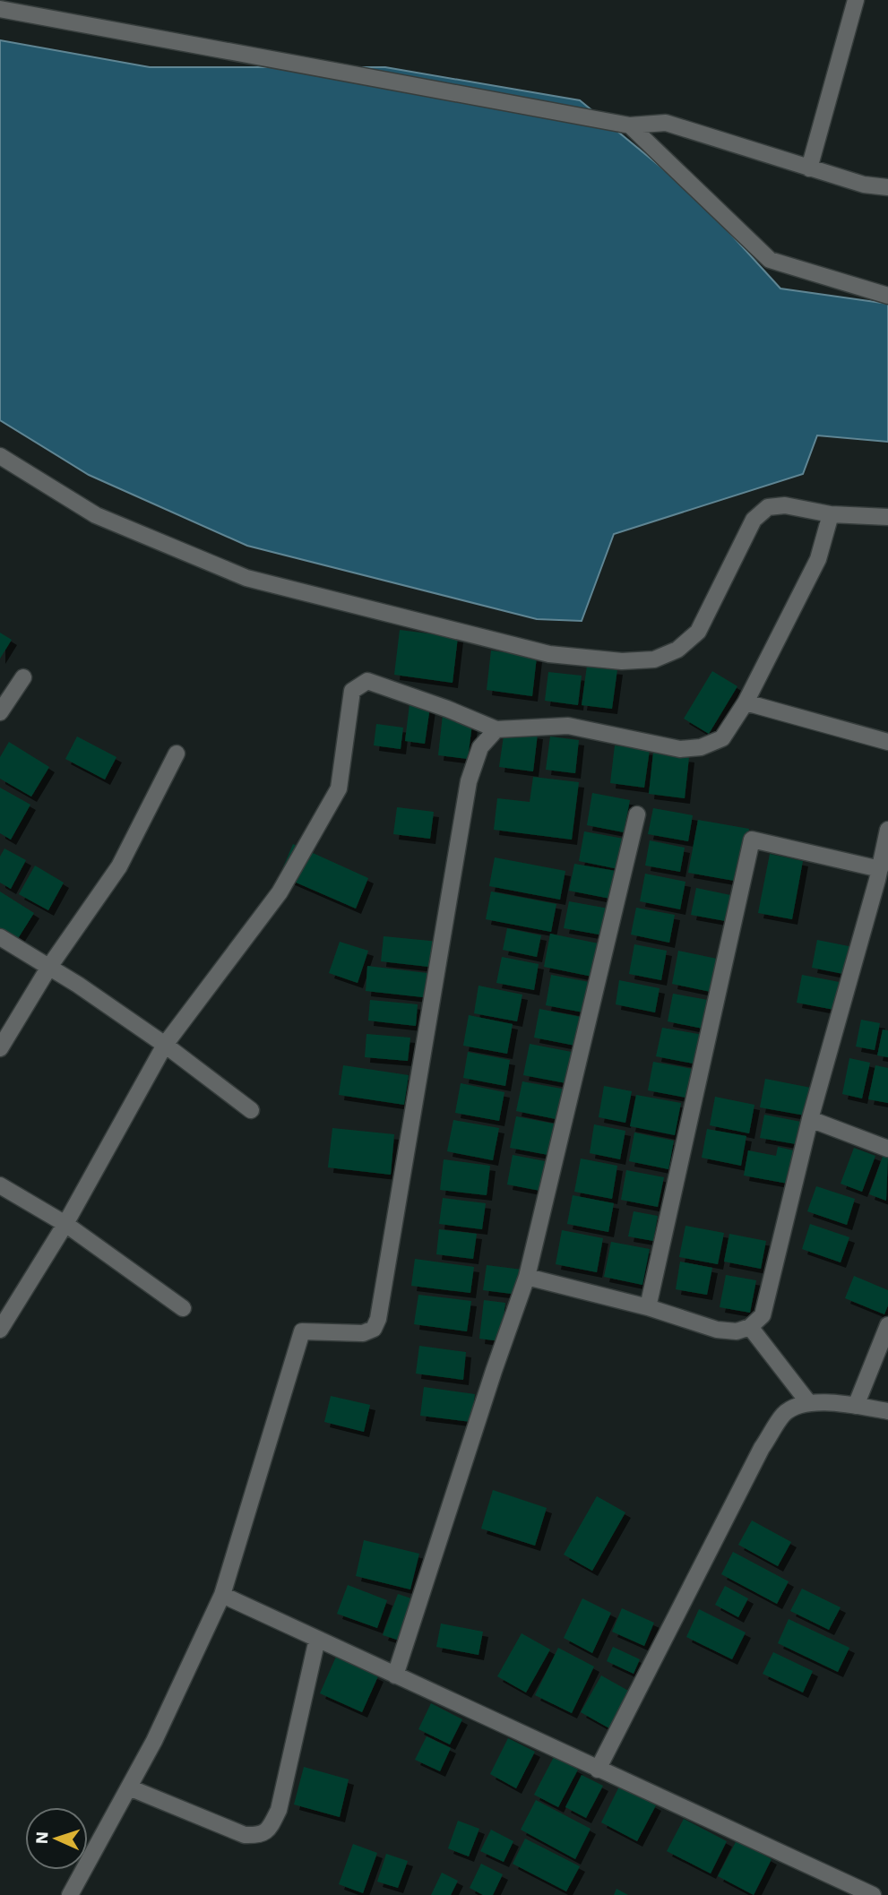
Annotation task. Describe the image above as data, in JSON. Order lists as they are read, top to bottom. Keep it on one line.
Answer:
{"north":"left"}
